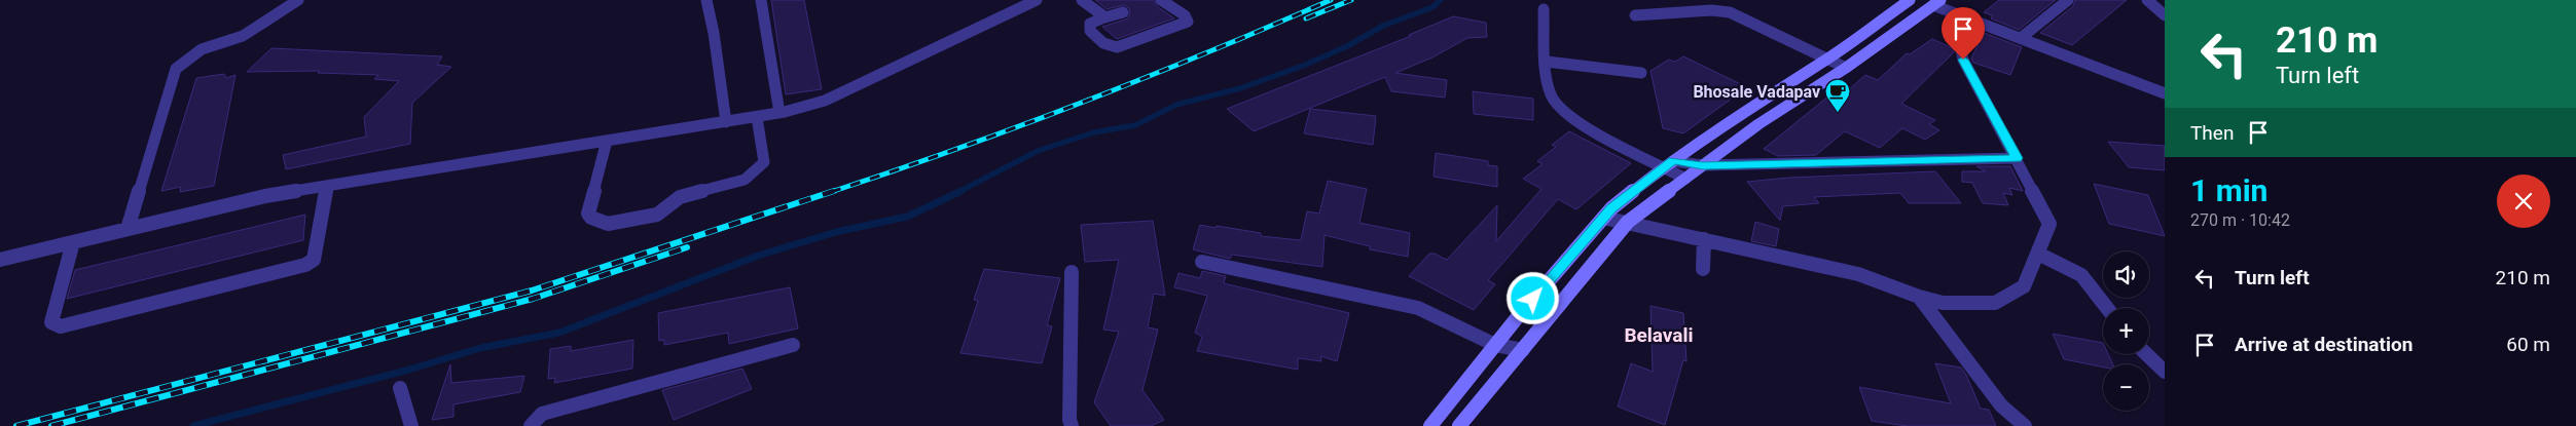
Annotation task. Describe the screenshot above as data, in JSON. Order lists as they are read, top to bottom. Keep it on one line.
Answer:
{"districts":["Belavali"],"places":{"cafe":["Bhosale Vadapav"]},"page":{"turn":["210 m","Turn left"],"then":"Then","heading":["1 min","270 m · 10:42"],"list":[{"name":"Turn left","value":"210 m"},{"name":"Arrive at destination","value":"60 m"}],"map_buttons":["+","−"]}}
